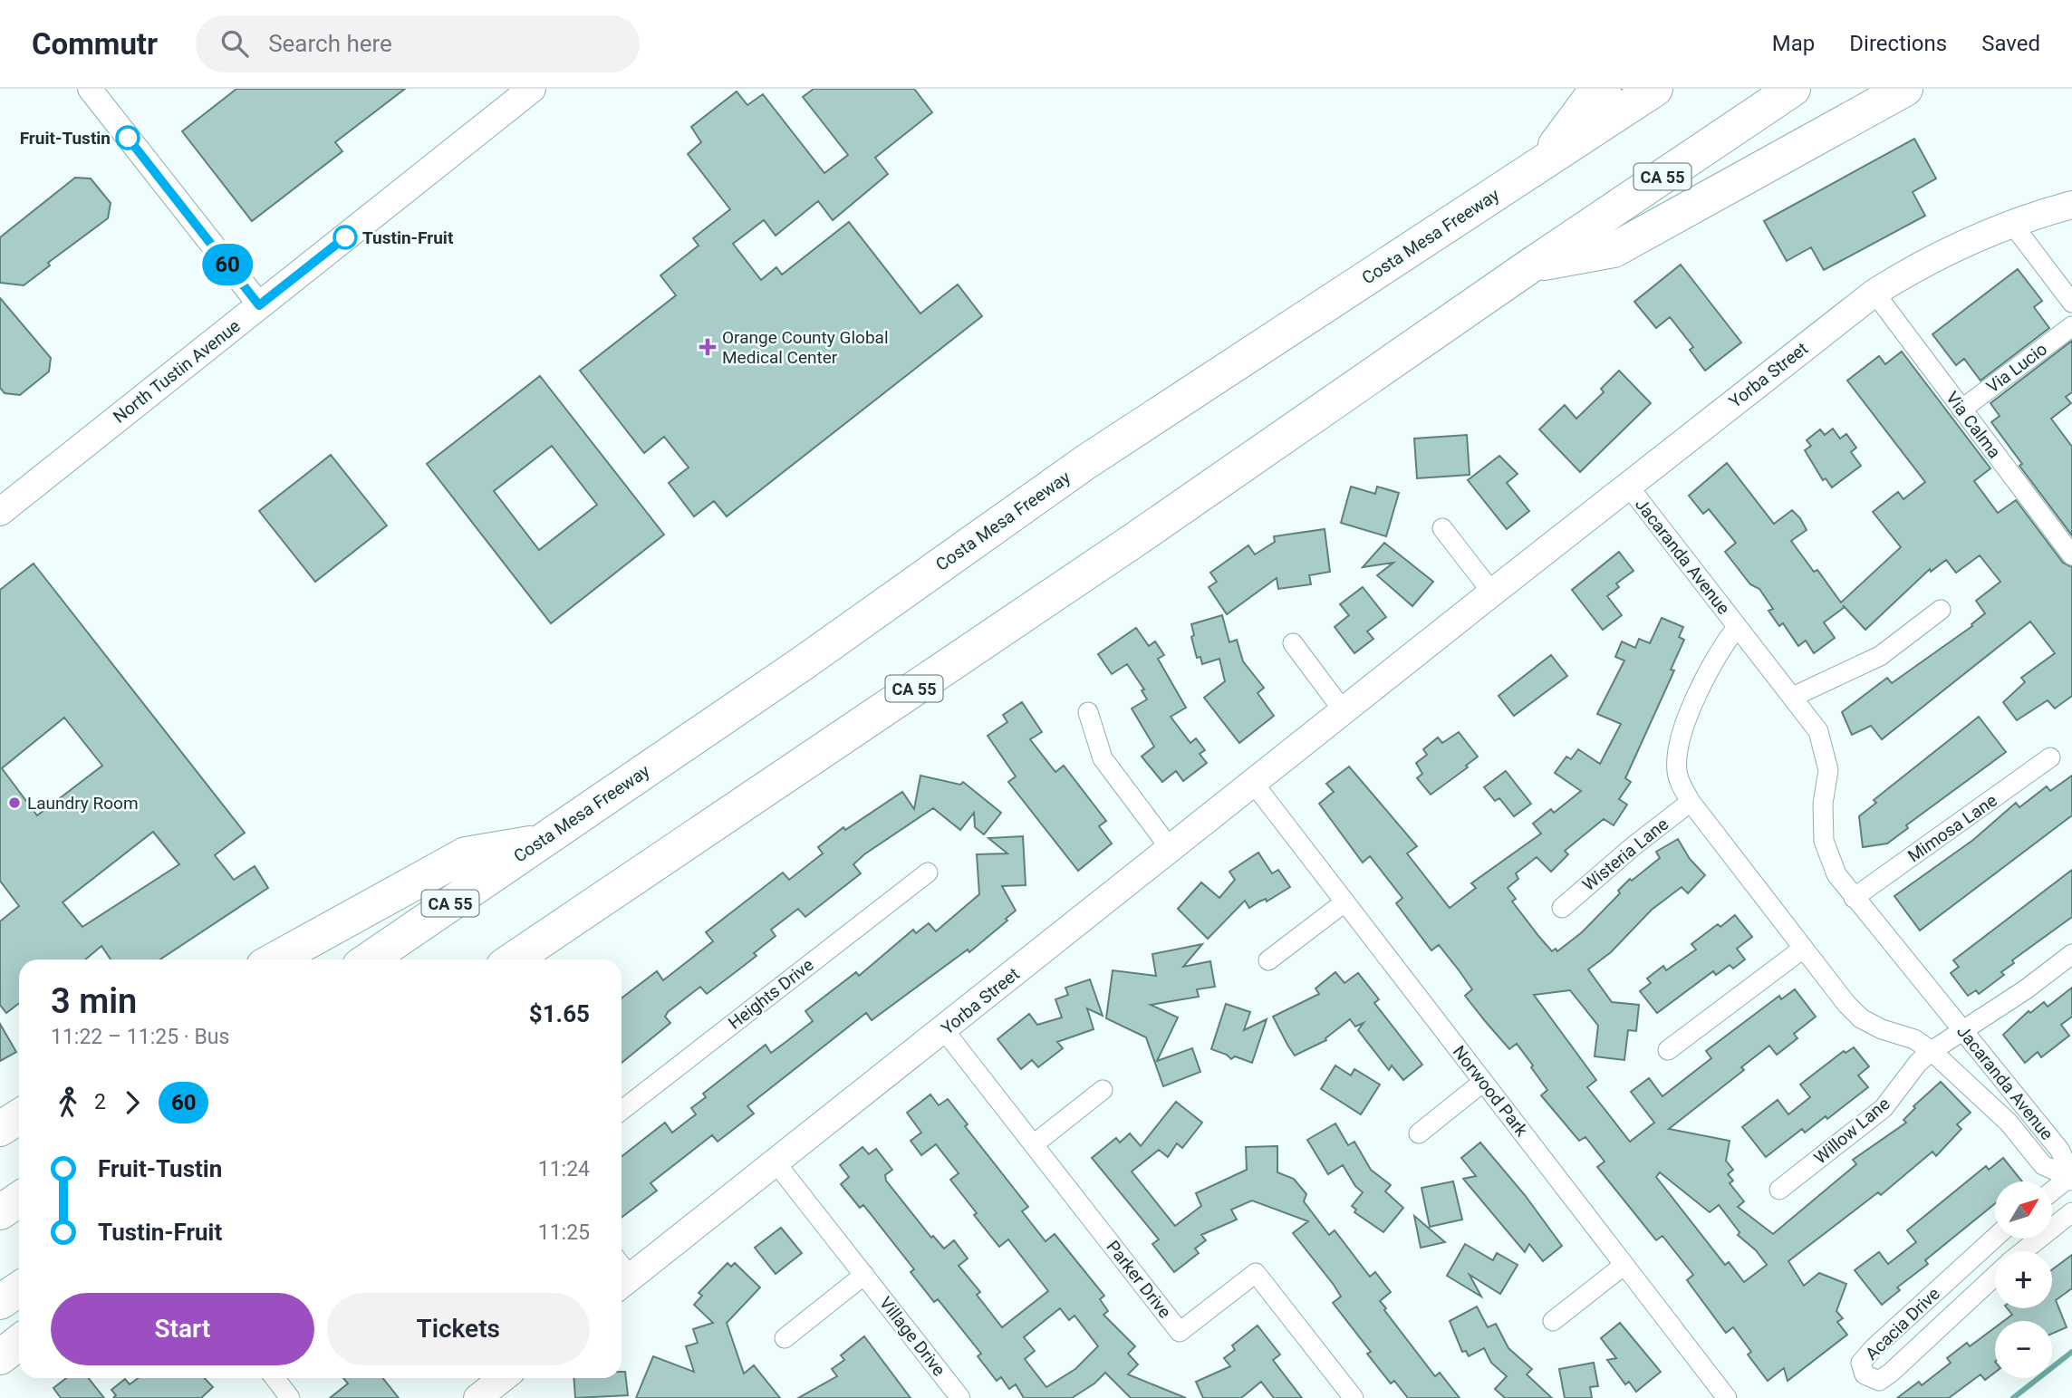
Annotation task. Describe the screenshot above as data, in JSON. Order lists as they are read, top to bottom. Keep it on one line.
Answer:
{"streets":{"highway":["CA 55","Costa Mesa Freeway"],"main road":["North Tustin Avenue","Yorba Street"],"street":["Via Lucio","Via Calma","Jacaranda Avenue","Mimosa Lane","Wisteria Lane","Heights Drive","Norwood Park","Willow Lane","Parker Drive","Acacia Drive","Village Drive"]},"crossings":[["Via Lucio","Via Calma"],["Yorba Street","Via Calma"],["Yorba Street","Jacaranda Avenue"],["Yorba Street","Norwood Park"],["Yorba Street","Parker Drive"],["Yorba Street","Village Drive"],["Jacaranda Avenue","Mimosa Lane"],["Jacaranda Avenue","Wisteria Lane"],["Jacaranda Avenue","Willow Lane"]],"places":{"other":["Fruit-Tustin","Tustin-Fruit","Laundry Room"],"health":["Orange County Global Medical Center"]},"lines":["bus line 60"],"north":"top right","page":{"header":"Commutr","search":"Search here","nav":["Map","Directions","Saved"],"on_map":"60","heading":["3 min","11:22 – 11:25 · Bus","$1.65"],"legs":["2","60"],"list":[{"name":"Fruit-Tustin","value":"11:24"},{"name":"Tustin-Fruit","value":"11:25"}],"map_buttons":["+","−"],"buttons":["Start","Tickets"]}}
